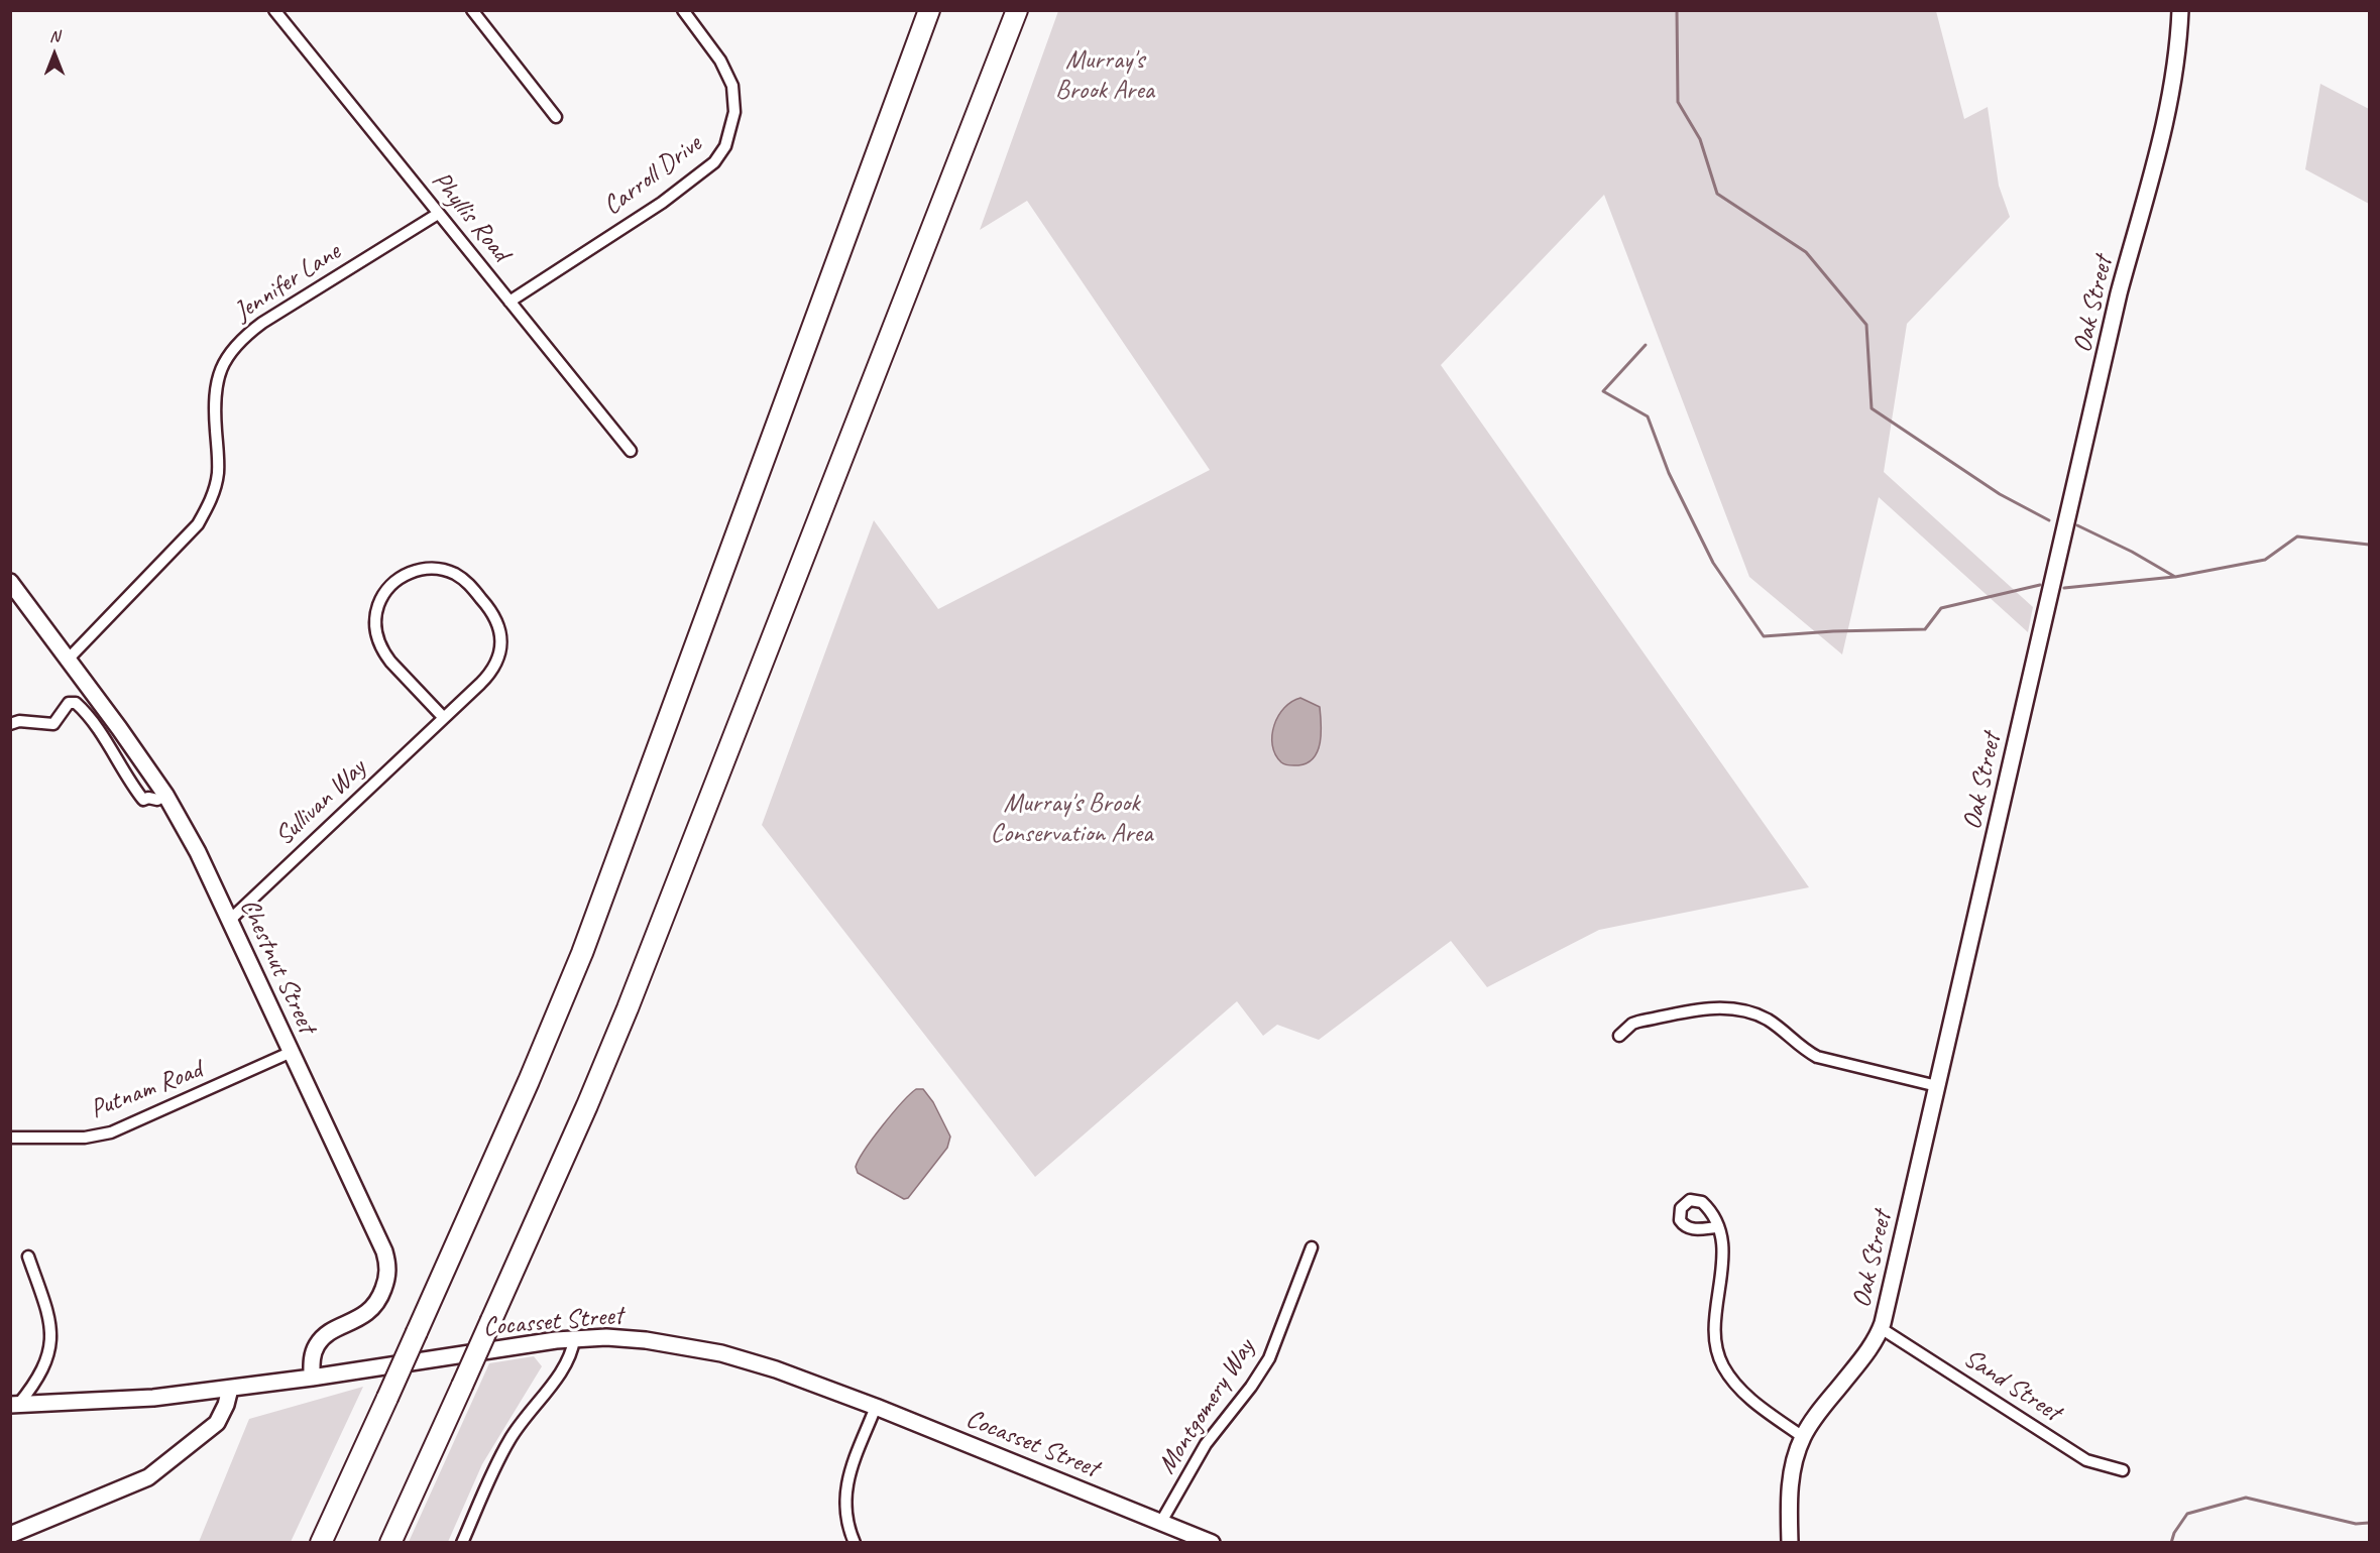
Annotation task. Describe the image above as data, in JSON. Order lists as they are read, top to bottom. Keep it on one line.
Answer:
{"streets":{"street":["Carroll Drive","Phyllis Road","Jennifer Lane","Oak Street","Sullivan Way","Chestnut Street","Putnam Road","Cocasset Street","Sand Street","Montgomery Way"]},"crossings":[["Carroll Drive","Phyllis Road"],["Phyllis Road","Jennifer Lane"],["Jennifer Lane","Chestnut Street"],["Oak Street","Sand Street"],["Sullivan Way","Chestnut Street"],["Chestnut Street","Putnam Road"],["Chestnut Street","Cocasset Street"],["Cocasset Street","Montgomery Way"]],"parks":["Murray's Brook Area","Murray's Brook Conservation Area"],"north":"top"}
